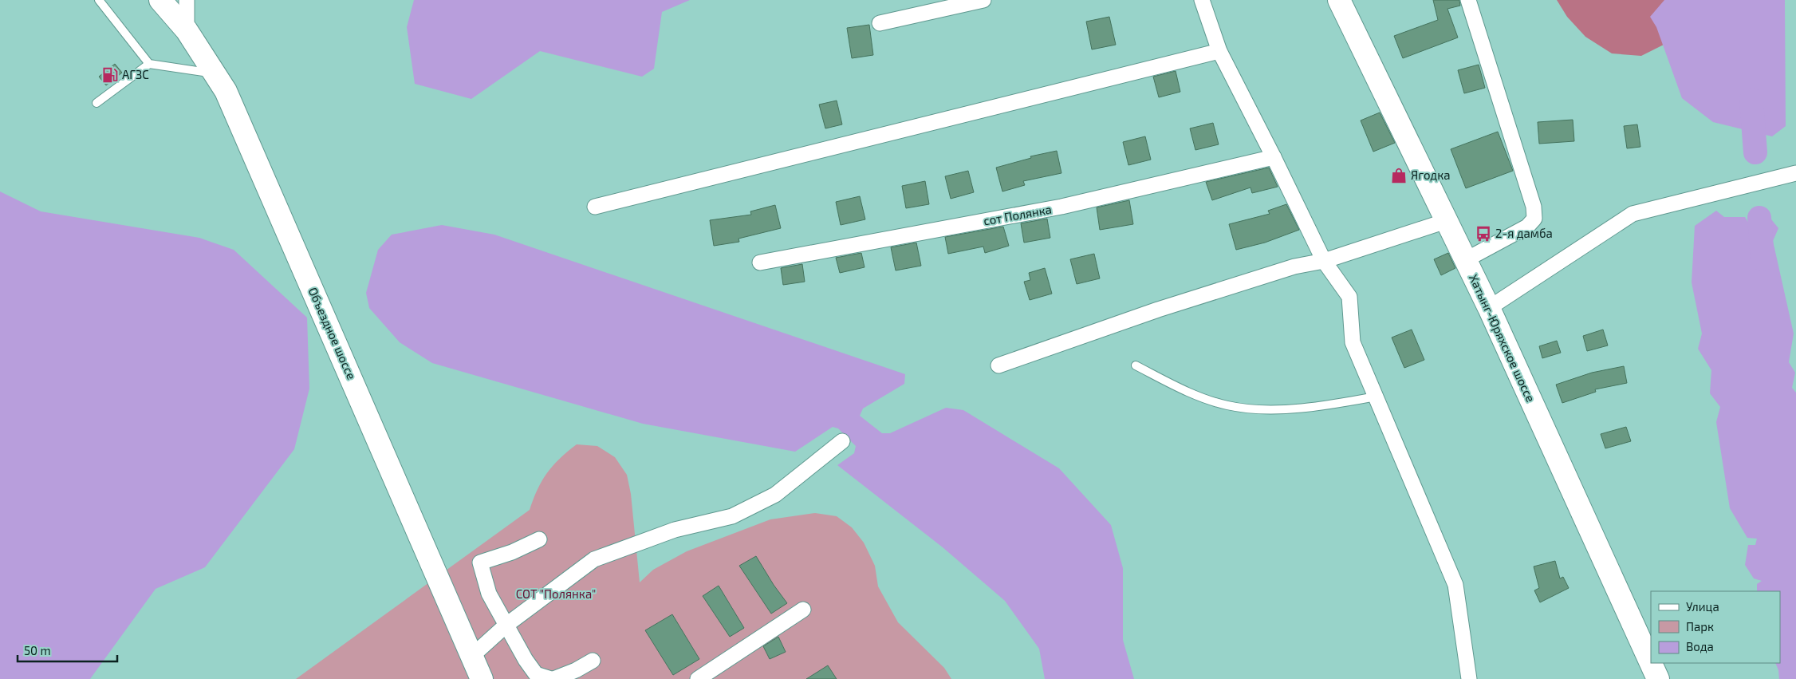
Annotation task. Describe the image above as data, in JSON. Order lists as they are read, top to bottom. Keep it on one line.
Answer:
{"streets":{"main road":["Объездное шоссе","Хатынг-Юряхское шоссе"],"street":["сот Полянка"]},"parks":["СОТ \"Полянка\""],"places":{"fuel station":["АГЗС"],"shop":["Ягодка"],"bus stop":["2-я дамба"]},"legend":["Улица","Парк","Вода"],"scale_bar":"50 m"}
